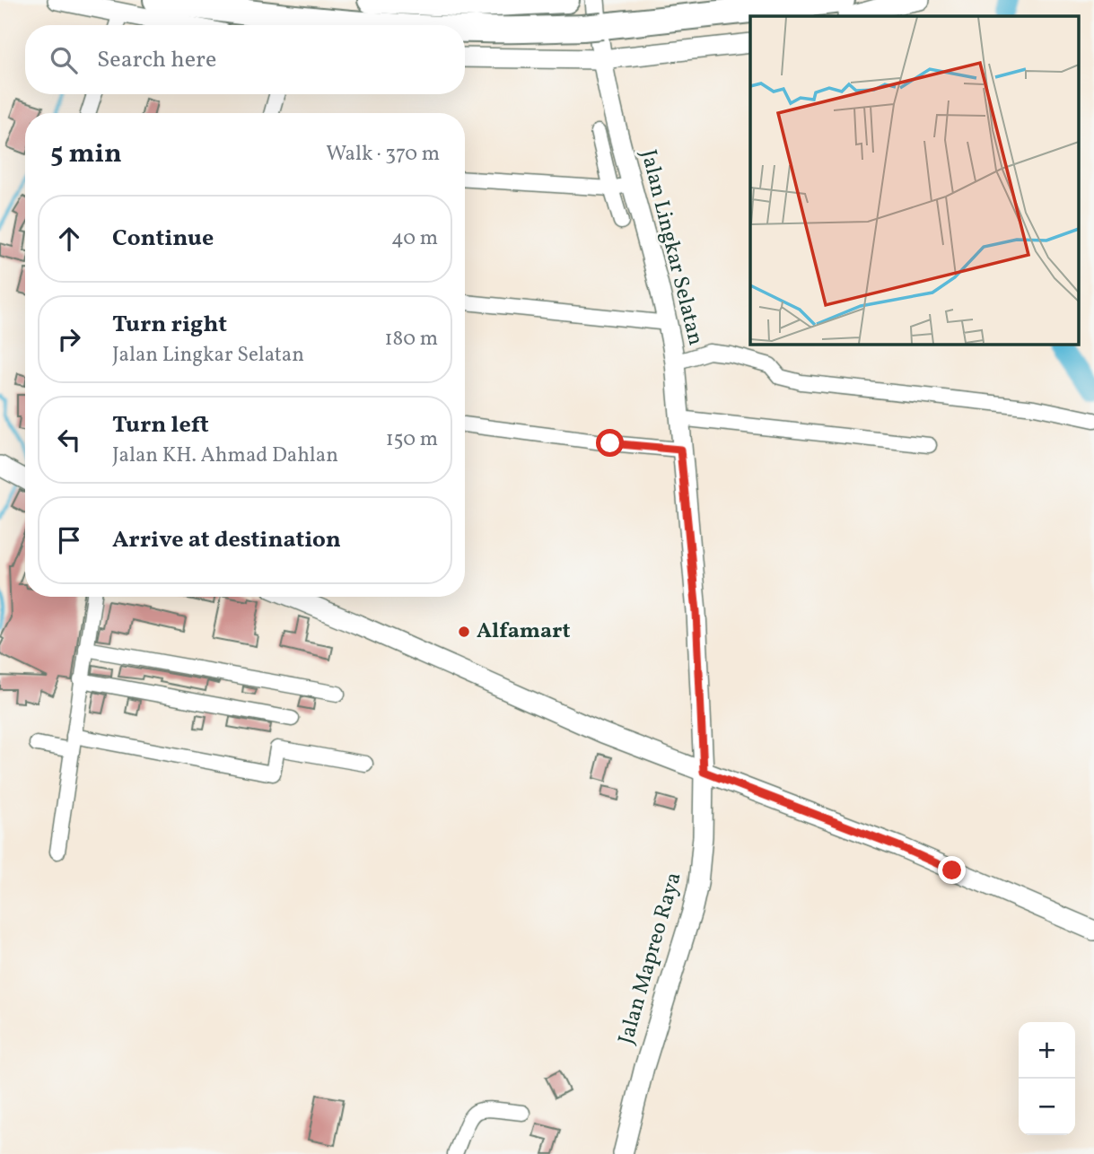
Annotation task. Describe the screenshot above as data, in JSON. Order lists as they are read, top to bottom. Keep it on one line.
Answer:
{"streets":{"street":["Jalan Lingkar Selatan","Jalan Mapreo Raya"]},"crossings":[["Jalan Lingkar Selatan","Jalan Mapreo Raya"]],"places":["Alfamart"],"page":{"search":"Search here","heading":["5 min","Walk · 370 m"],"list":[["Continue","40 m"],["Turn right","Jalan Lingkar Selatan","180 m"],["Turn left","Jalan KH. Ahmad Dahlan","150 m"],"Arrive at destination"],"map_buttons":["+","−"]}}
